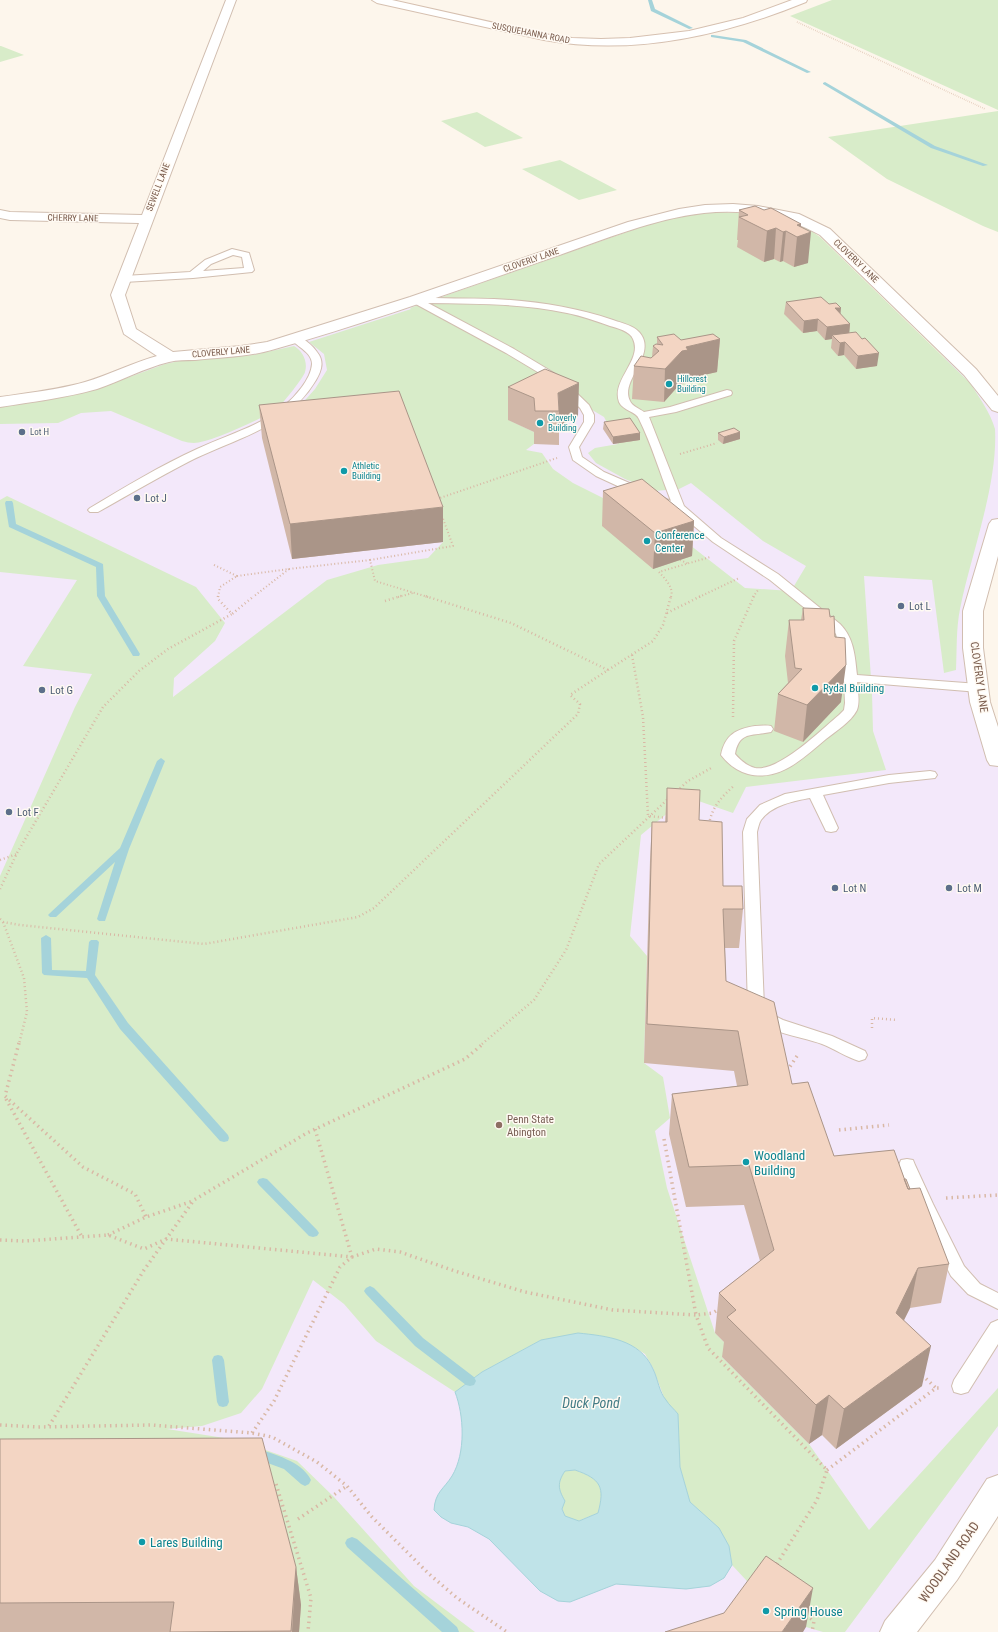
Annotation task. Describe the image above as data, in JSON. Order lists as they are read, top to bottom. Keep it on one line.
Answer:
{"streets":{"street":["SUSQUEHANNA ROAD","SEWELL LANE","CHERRY LANE","CLOVERLY LANE","WOODLAND ROAD"]},"crossings":[["SEWELL LANE","CHERRY LANE"],["SEWELL LANE","CLOVERLY LANE"]],"water":["Duck Pond"],"places":["Hillcrest Building","Cloverly Building","Lot H","Athletic Building","Lot J","Conference Center","Lot L","Rydal Building","Lot G","Lot F","Lot N","Lot M","Penn State Abington","Woodland Building","Lares Building","Spring House"]}
